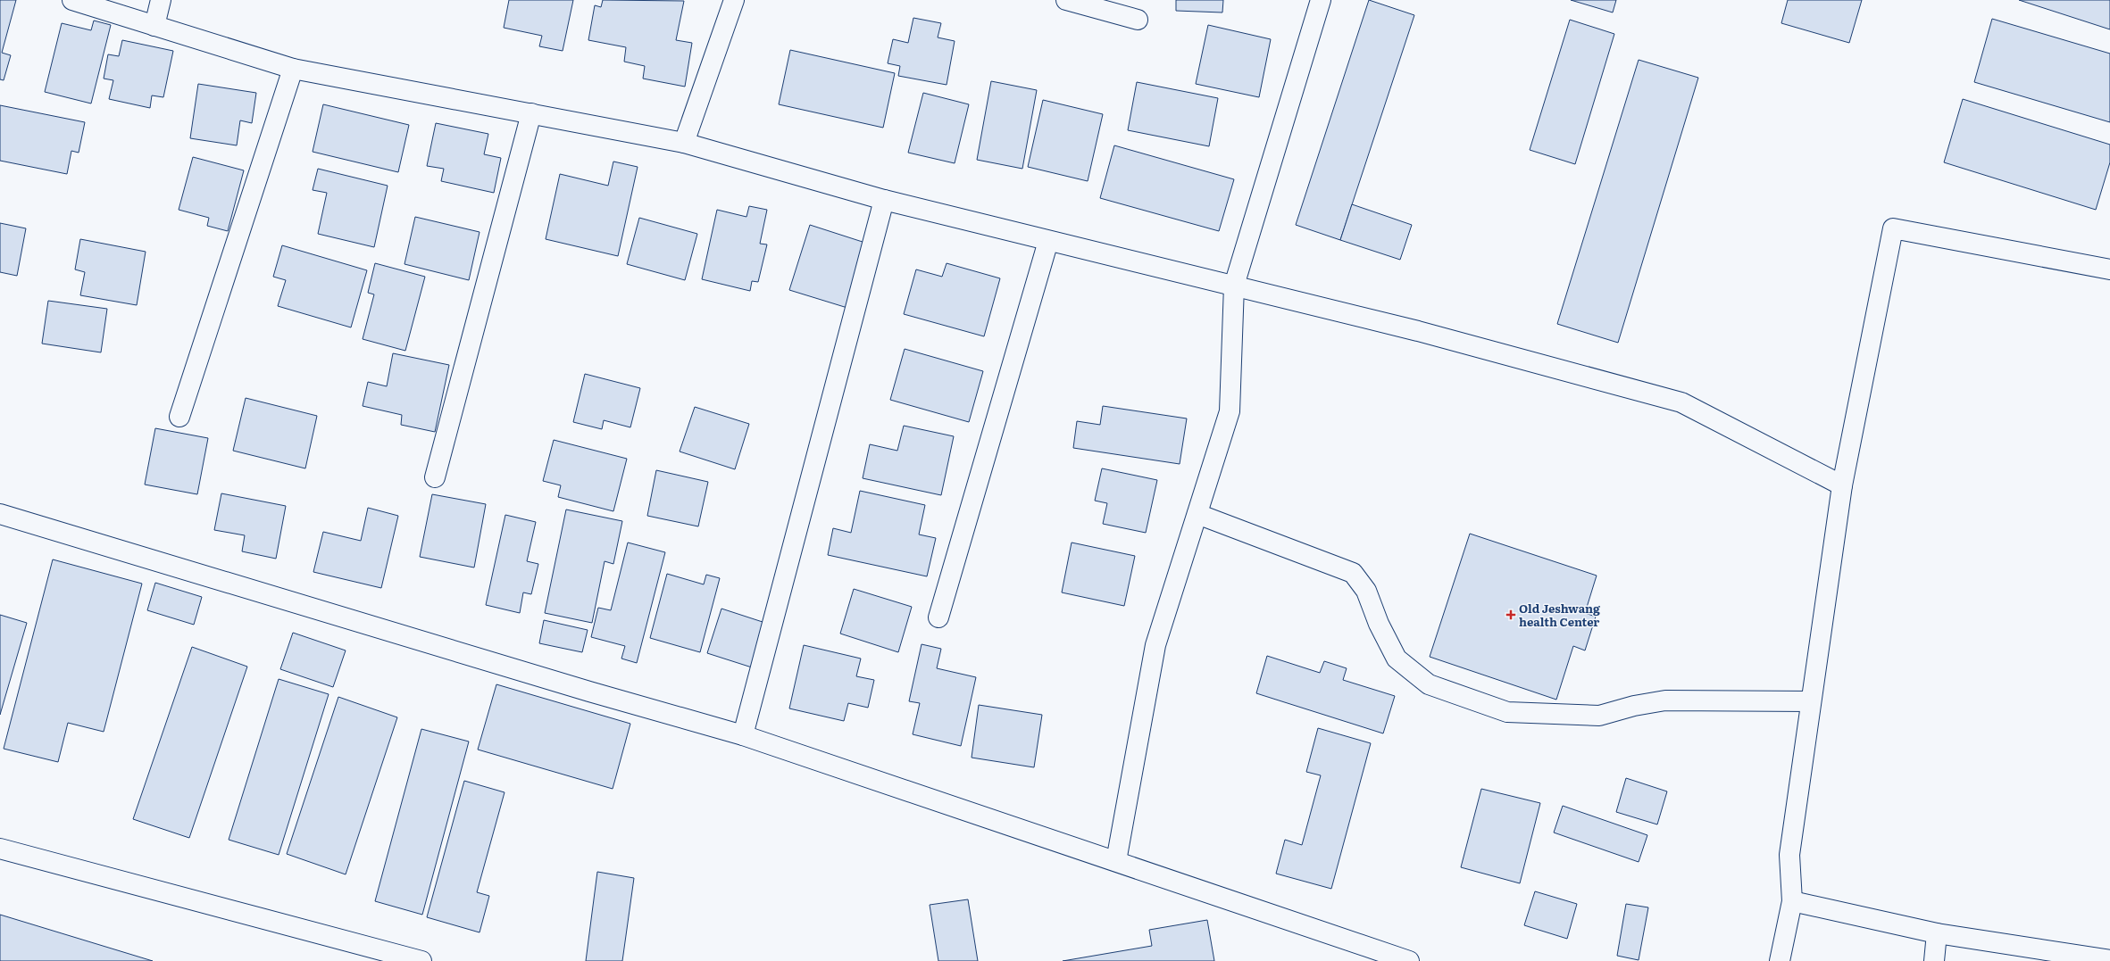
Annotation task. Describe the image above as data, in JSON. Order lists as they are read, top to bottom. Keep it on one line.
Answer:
{"places":{"health":["Old Jeshwang health Center"]}}
